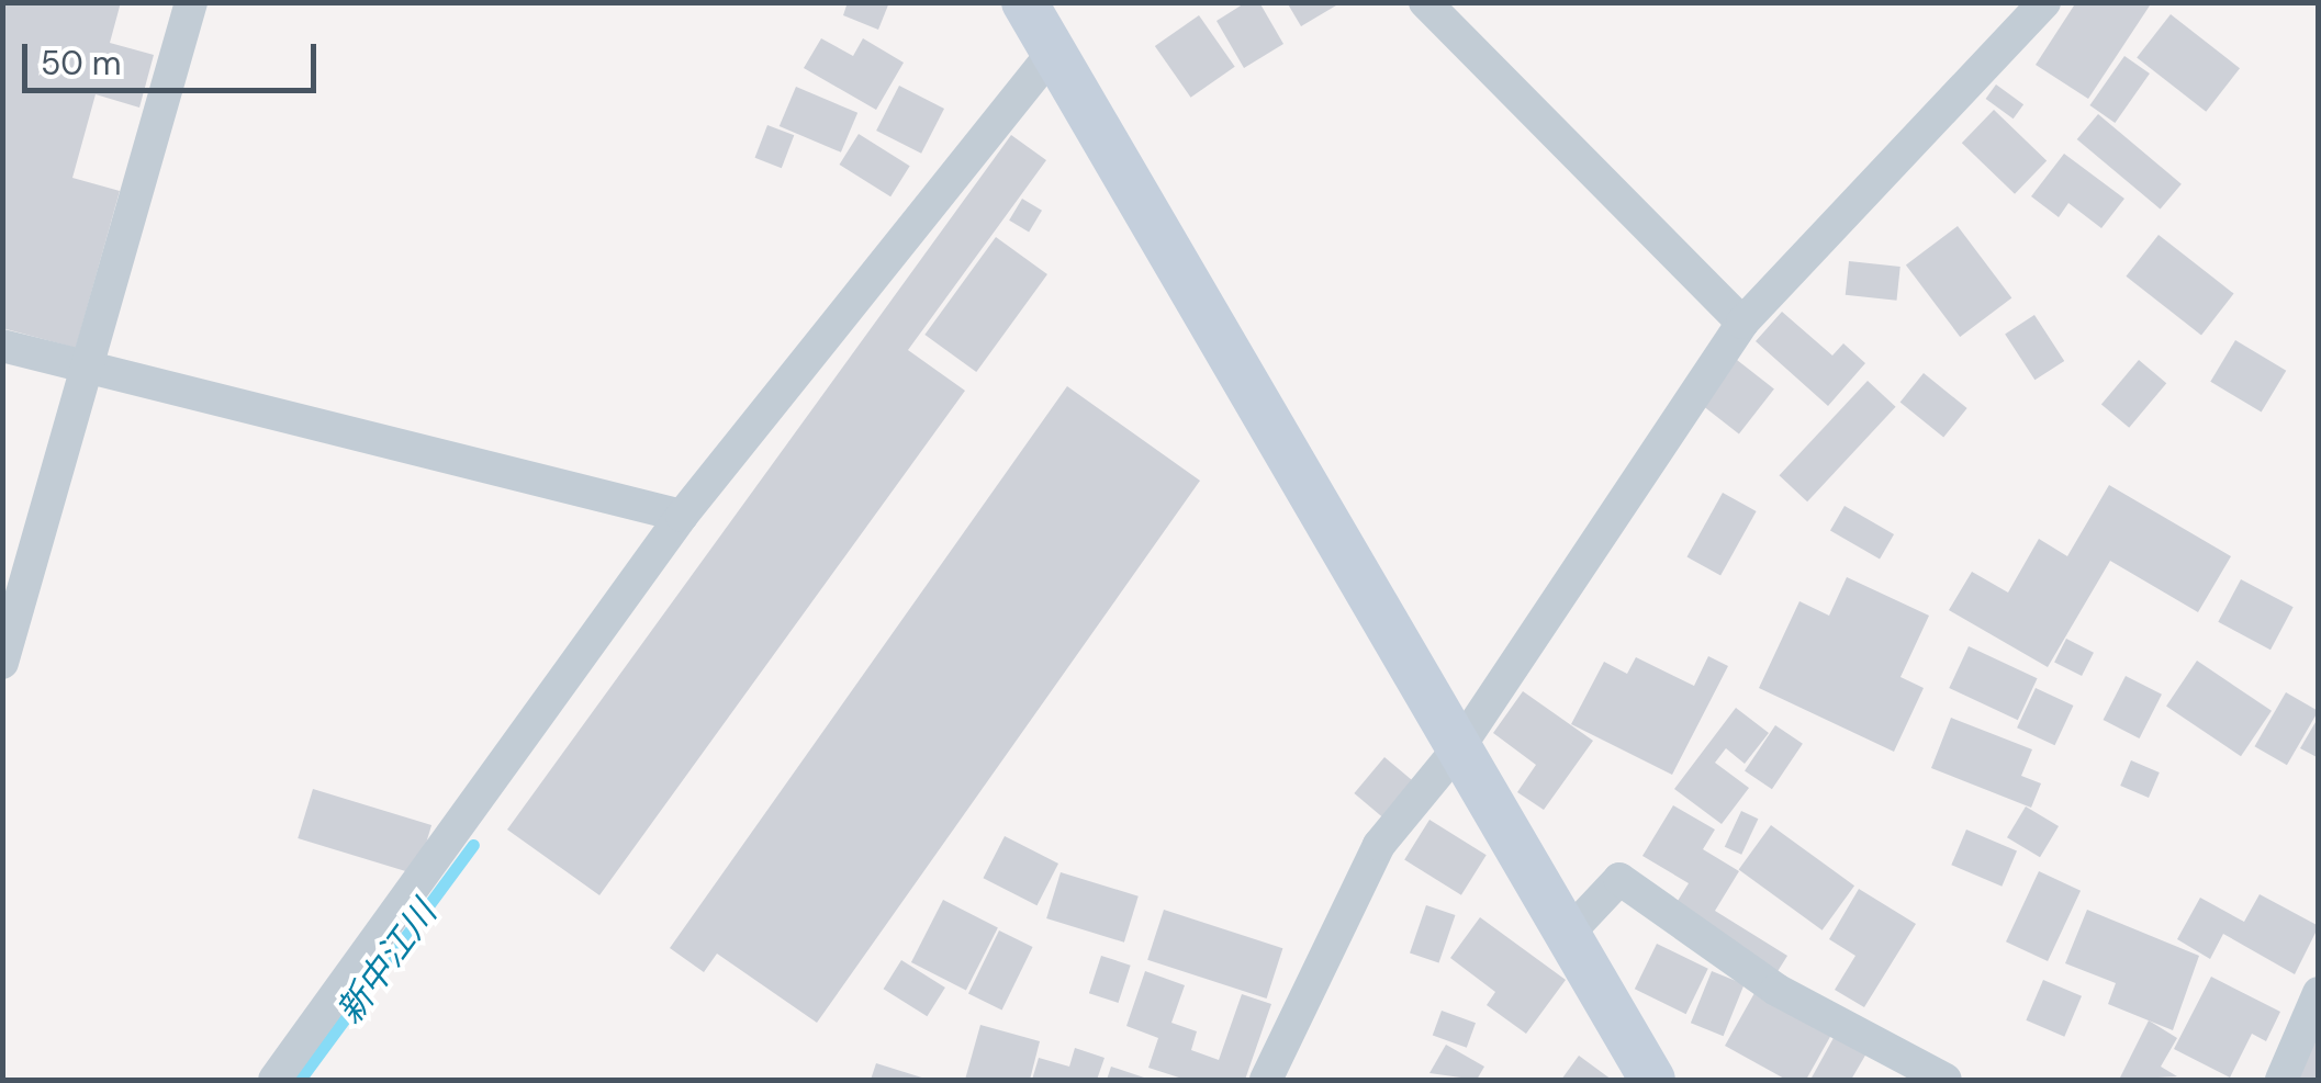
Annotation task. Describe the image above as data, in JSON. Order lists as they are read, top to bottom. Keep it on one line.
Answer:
{"water":["新中江川"],"scale_bar":"50 m"}
